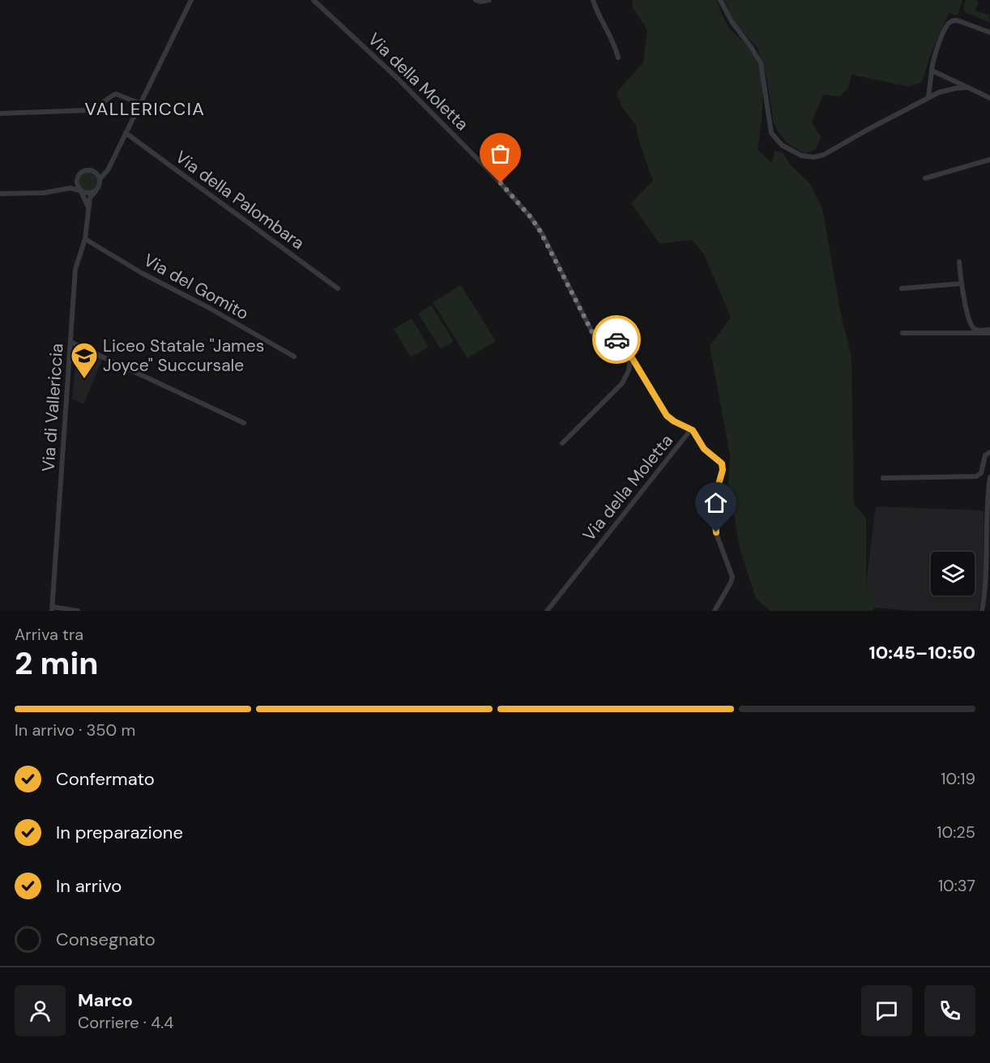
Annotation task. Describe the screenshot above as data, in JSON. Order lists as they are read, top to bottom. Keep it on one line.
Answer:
{"streets":{"street":["Via della Moletta","Via della Palombara","Via del Gomito","Via di Vallericcia"]},"crossings":[["Via della Palombara","Via di Vallericcia"],["Via del Gomito","Via di Vallericcia"]],"districts":["VALLERICCIA"],"places":{"school or university":["Liceo Statale \"James Joyce\" Succursale"]},"page":{"heading":["2 min","Arriva tra","10:45–10:50"],"panel":["Marco","Corriere · 4.4"],"bar":"In arrivo · 350 m","list":[["Confermato","10:19"],["In preparazione","10:25"],["In arrivo","10:37"],"Consegnato"]}}
